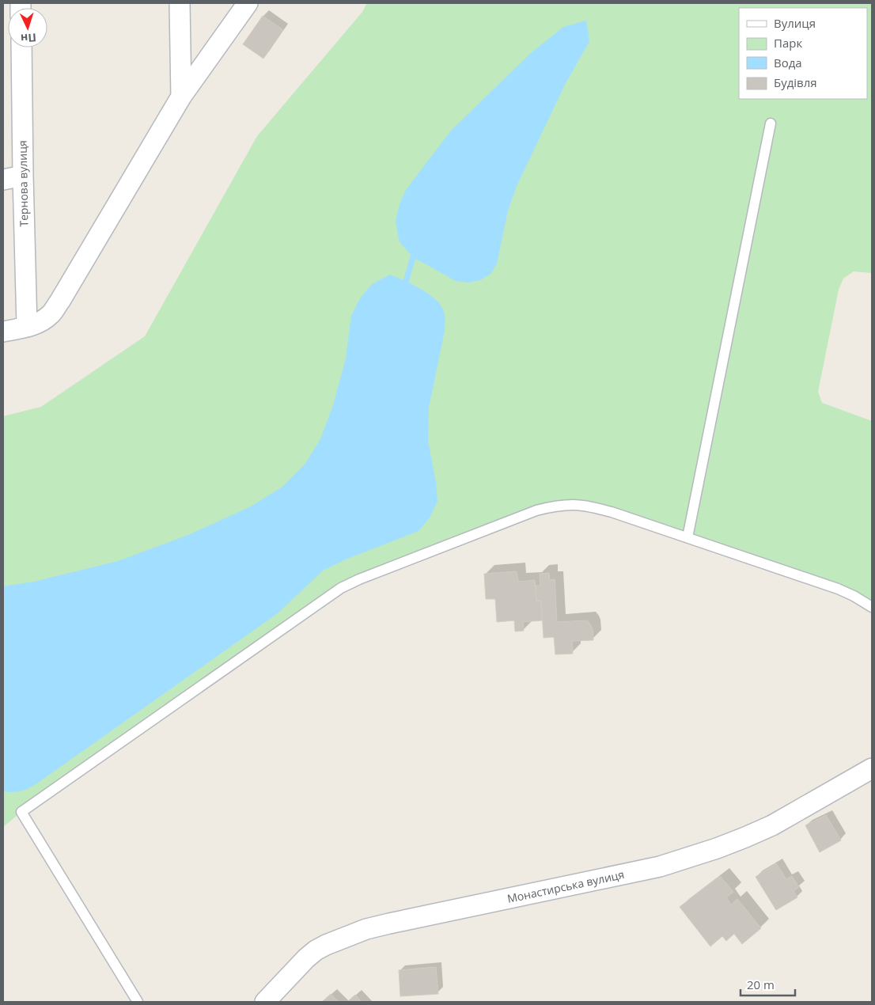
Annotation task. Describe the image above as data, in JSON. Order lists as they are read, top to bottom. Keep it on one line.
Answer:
{"streets":{"street":["Тернова вулиця","Монастирська вулиця"]},"legend":["Вулиця","Парк","Вода","Будівля"],"scale_bar":"20 m","north":"bottom"}
